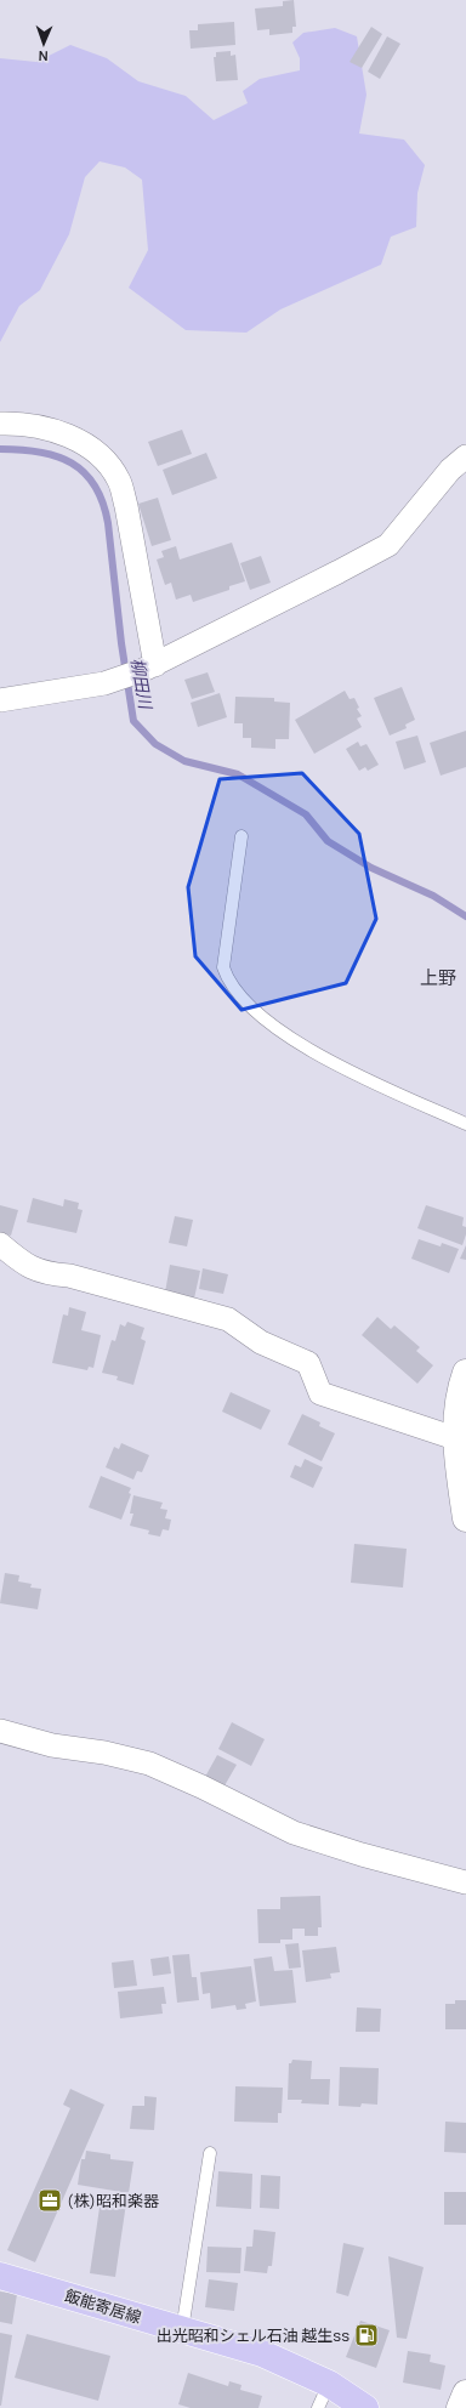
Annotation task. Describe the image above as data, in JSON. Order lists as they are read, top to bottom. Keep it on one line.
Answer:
{"streets":{"main road":["飯能寄居線"]},"districts":["上野"],"water":["柳田川"],"places":{"office":["(株)昭和楽器"],"fuel station":["出光昭和シェル石油 越生ss"]},"north":"bottom"}
